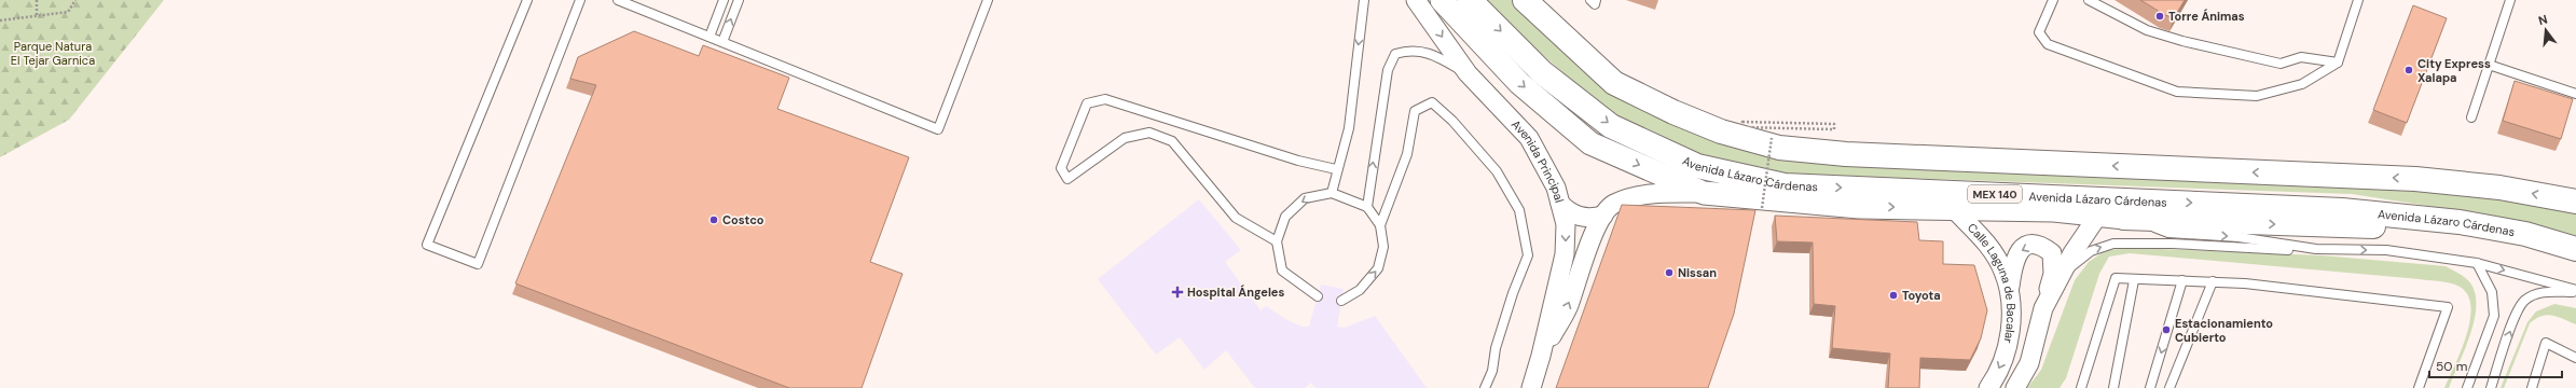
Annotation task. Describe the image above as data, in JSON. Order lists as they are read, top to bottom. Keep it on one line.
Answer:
{"streets":{"highway":["Avenida Lázaro Cárdenas","MEX 140"],"street":["Avenida Principal","Calle Laguna de Bacalar"]},"crossings":[["Avenida Principal","Avenida Lázaro Cárdenas"],["Avenida Lázaro Cárdenas","Calle Laguna de Bacalar"]],"one_way":["Avenida Lázaro Cárdenas"],"parks":["Parque Natura El Tejar Garnica"],"places":{"other":["Torre Ánimas","City Express Xalapa","Costco","Nissan","Toyota","Estacionamiento Cubierto"],"health":["Hospital Ángeles"]},"scale_bar":"50 m","north":"top"}
